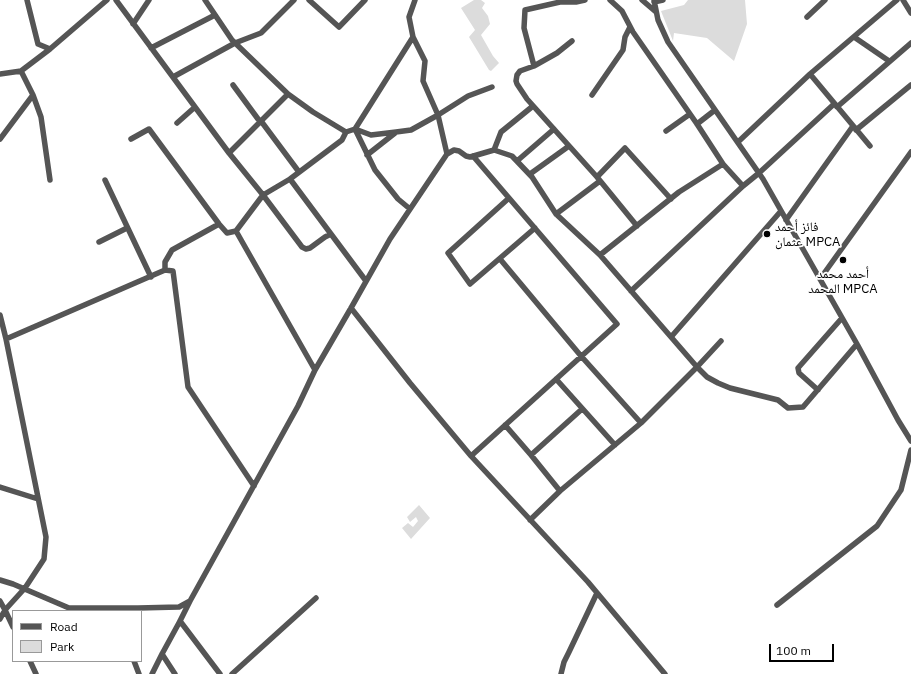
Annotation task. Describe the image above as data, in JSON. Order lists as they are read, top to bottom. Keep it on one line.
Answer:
{"places":["فائز أحمد عثمان MPCA","أحمد محمد المحمد MPCA"],"legend":["Road","Park"],"scale_bar":"100 m"}
